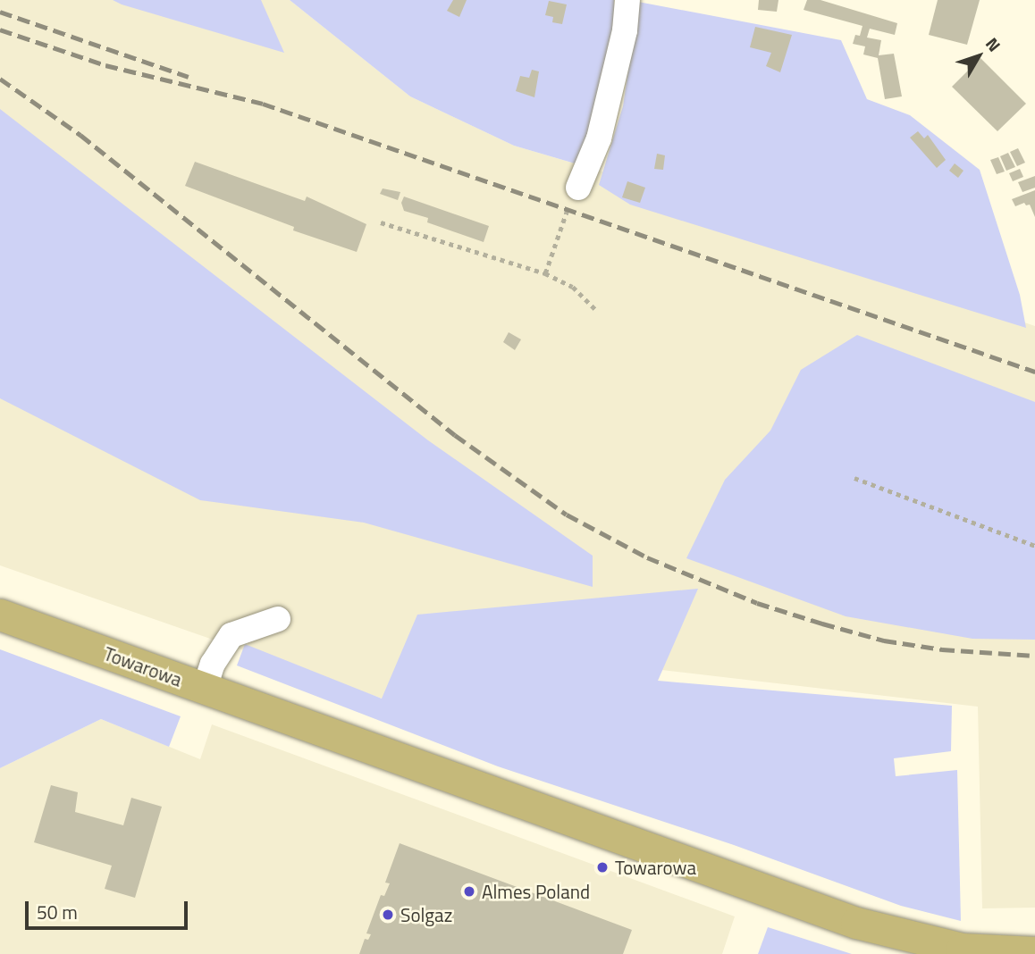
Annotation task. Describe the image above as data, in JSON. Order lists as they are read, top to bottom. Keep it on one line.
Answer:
{"streets":{"main road":["Towarowa"]},"places":["Towarowa","Almes Poland","Solgaz"],"scale_bar":"50 m","north":"top right"}
